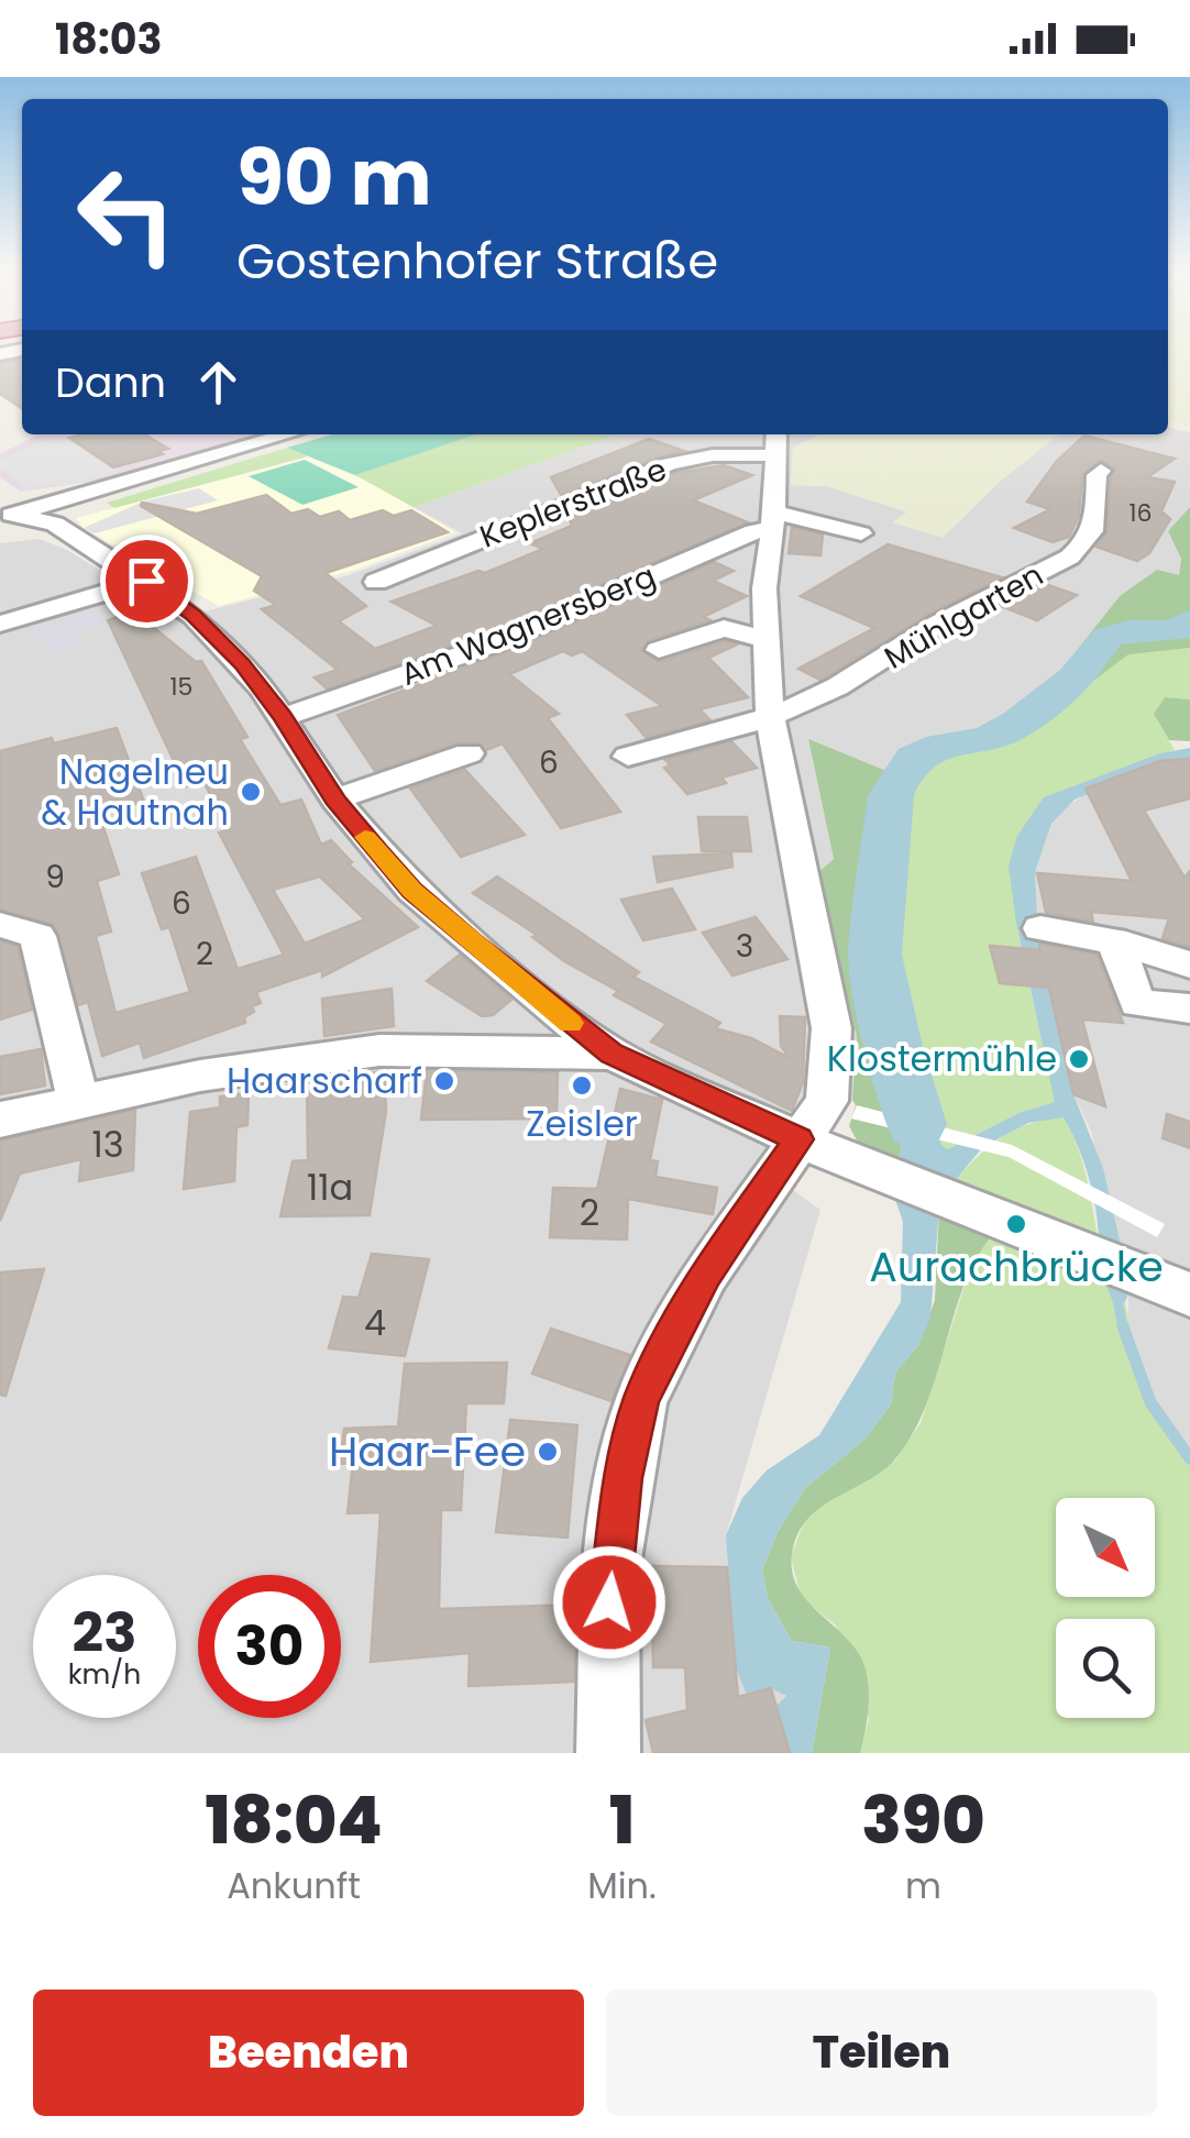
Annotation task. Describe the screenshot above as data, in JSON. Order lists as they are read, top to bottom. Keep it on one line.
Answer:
{"streets":{"street":["Keplerstraße","Mühlgarten","Am Wagnersberg"]},"places":["Nagelneu & Hautnah","Klostermühle","Haarscharf","Zeisler","Aurachbrücke","Haar-Fee"],"house_numbers":["16","15","6","9","6","3","2","13","11a","2","4"],"north":"bottom right","page":{"status":"18:03","turn":["90 m","Gostenhofer Straße"],"then":"Dann","speed":"23 km/h","limit":"30","eta":["18:04","Ankunft","1","Min.","390","m"],"buttons":["Beenden","Teilen"]}}
